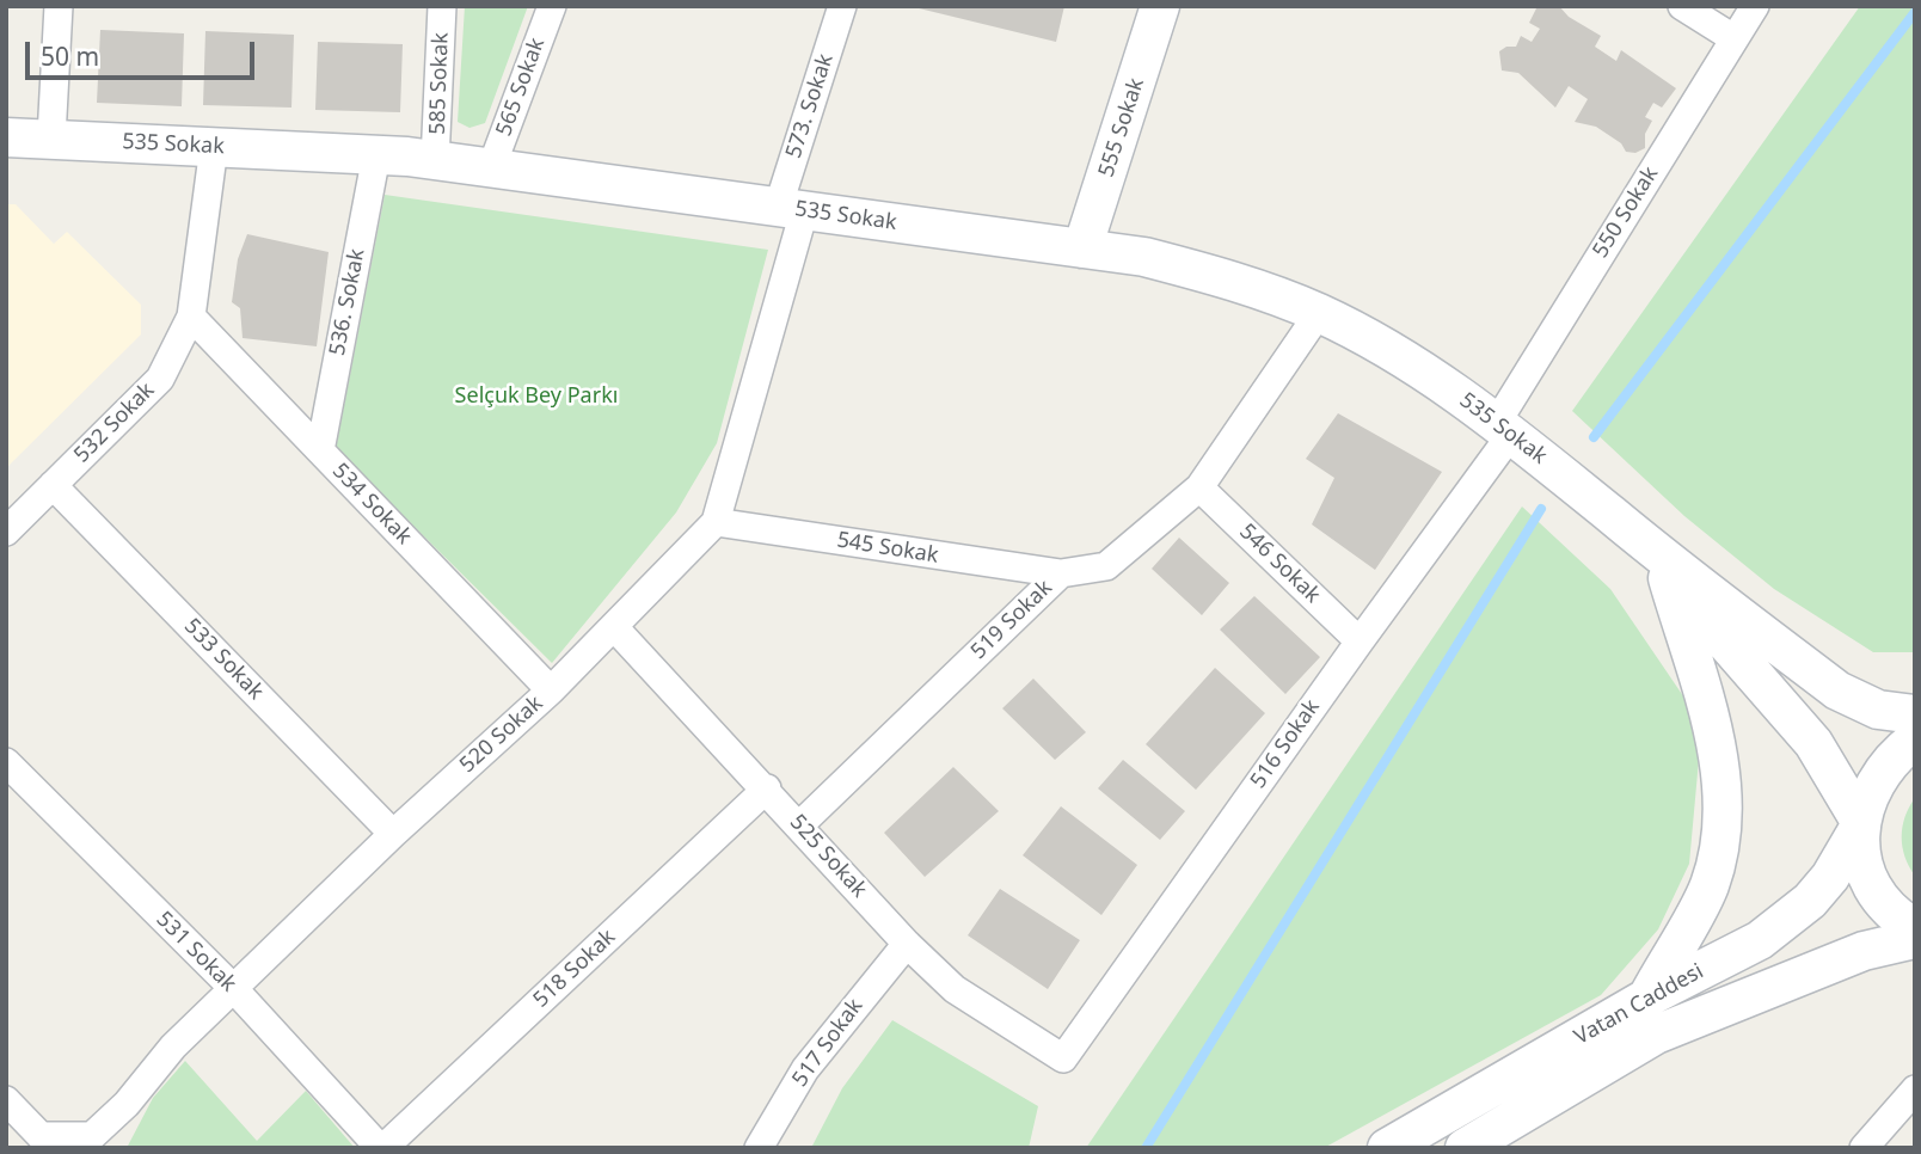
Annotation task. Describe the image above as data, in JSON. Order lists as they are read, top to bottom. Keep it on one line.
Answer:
{"streets":{"street":["585 Sokak","565 Sokak","573. Sokak","555 Sokak","535 Sokak","550 Sokak","536. Sokak","532 Sokak","534 Sokak","545 Sokak","546 Sokak","519 Sokak","533 Sokak","520 Sokak","516 Sokak","525 Sokak","531 Sokak","518 Sokak","Vatan Caddesi","517 Sokak"]},"crossings":[["585 Sokak","535 Sokak"],["565 Sokak","535 Sokak"],["573. Sokak","535 Sokak"],["573. Sokak","520 Sokak"],["555 Sokak","535 Sokak"],["535 Sokak","550 Sokak"],["535 Sokak","536. Sokak"],["535 Sokak","532 Sokak"],["535 Sokak","519 Sokak"],["535 Sokak","520 Sokak"],["535 Sokak","516 Sokak"],["535 Sokak","Vatan Caddesi"],["550 Sokak","516 Sokak"],["536. Sokak","534 Sokak"],["532 Sokak","534 Sokak"],["532 Sokak","533 Sokak"],["534 Sokak","520 Sokak"],["545 Sokak","519 Sokak"],["545 Sokak","520 Sokak"],["546 Sokak","519 Sokak"],["546 Sokak","516 Sokak"],["519 Sokak","525 Sokak"],["533 Sokak","520 Sokak"],["520 Sokak","525 Sokak"],["520 Sokak","531 Sokak"],["516 Sokak","525 Sokak"],["525 Sokak","518 Sokak"],["525 Sokak","517 Sokak"],["531 Sokak","518 Sokak"]],"parks":["Selçuk Bey Parkı"],"scale_bar":"50 m"}
